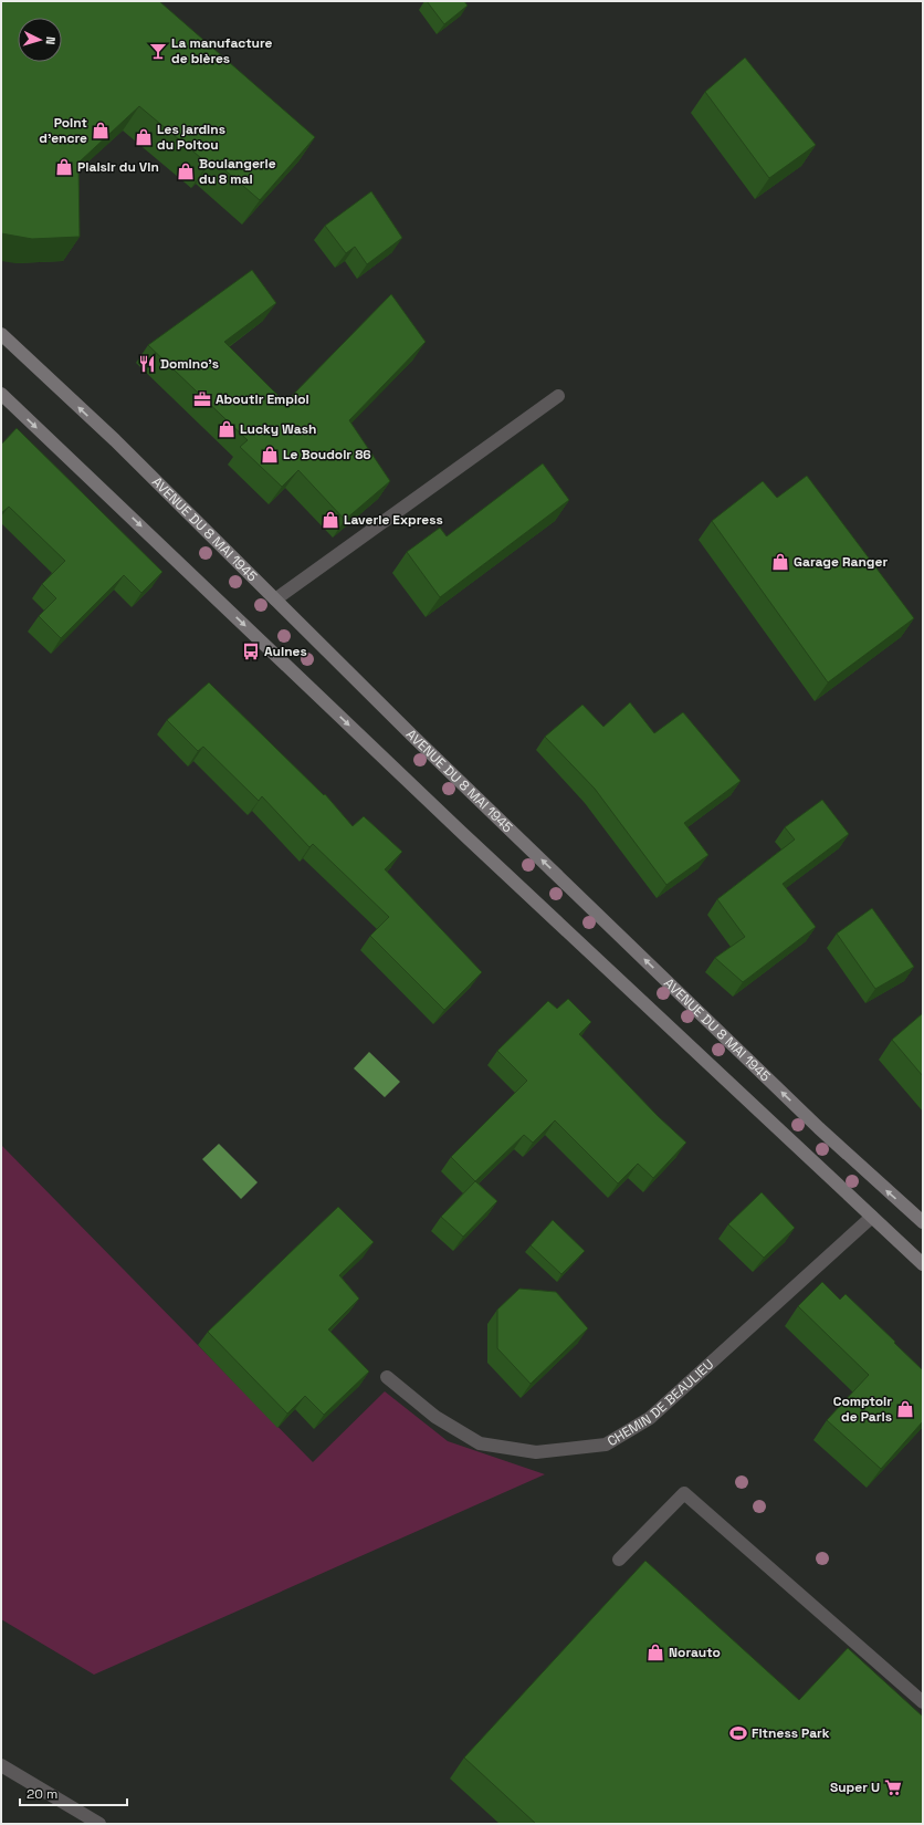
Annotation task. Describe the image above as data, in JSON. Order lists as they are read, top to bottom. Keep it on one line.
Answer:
{"streets":{"main road":["AVENUE DU 8 MAI 1945"],"street":["CHEMIN DE BEAULIEU"]},"places":{"bar":["La manufacture de bières"],"shop":["Point d'encre","Les jardins du Poitou","Plaisir du Vin","Boulangerie du 8 mai","Lucky Wash","Le Boudoir 86","Laverie Express","Garage Ranger","Comptoir de Paris","Norauto"],"restaurant":["Domino's"],"office":["Aboutir Emploi"],"bus stop":["Aulnes"],"sports":["Fitness Park"],"supermarket":["Super U"]},"scale_bar":"20 m","north":"right"}
